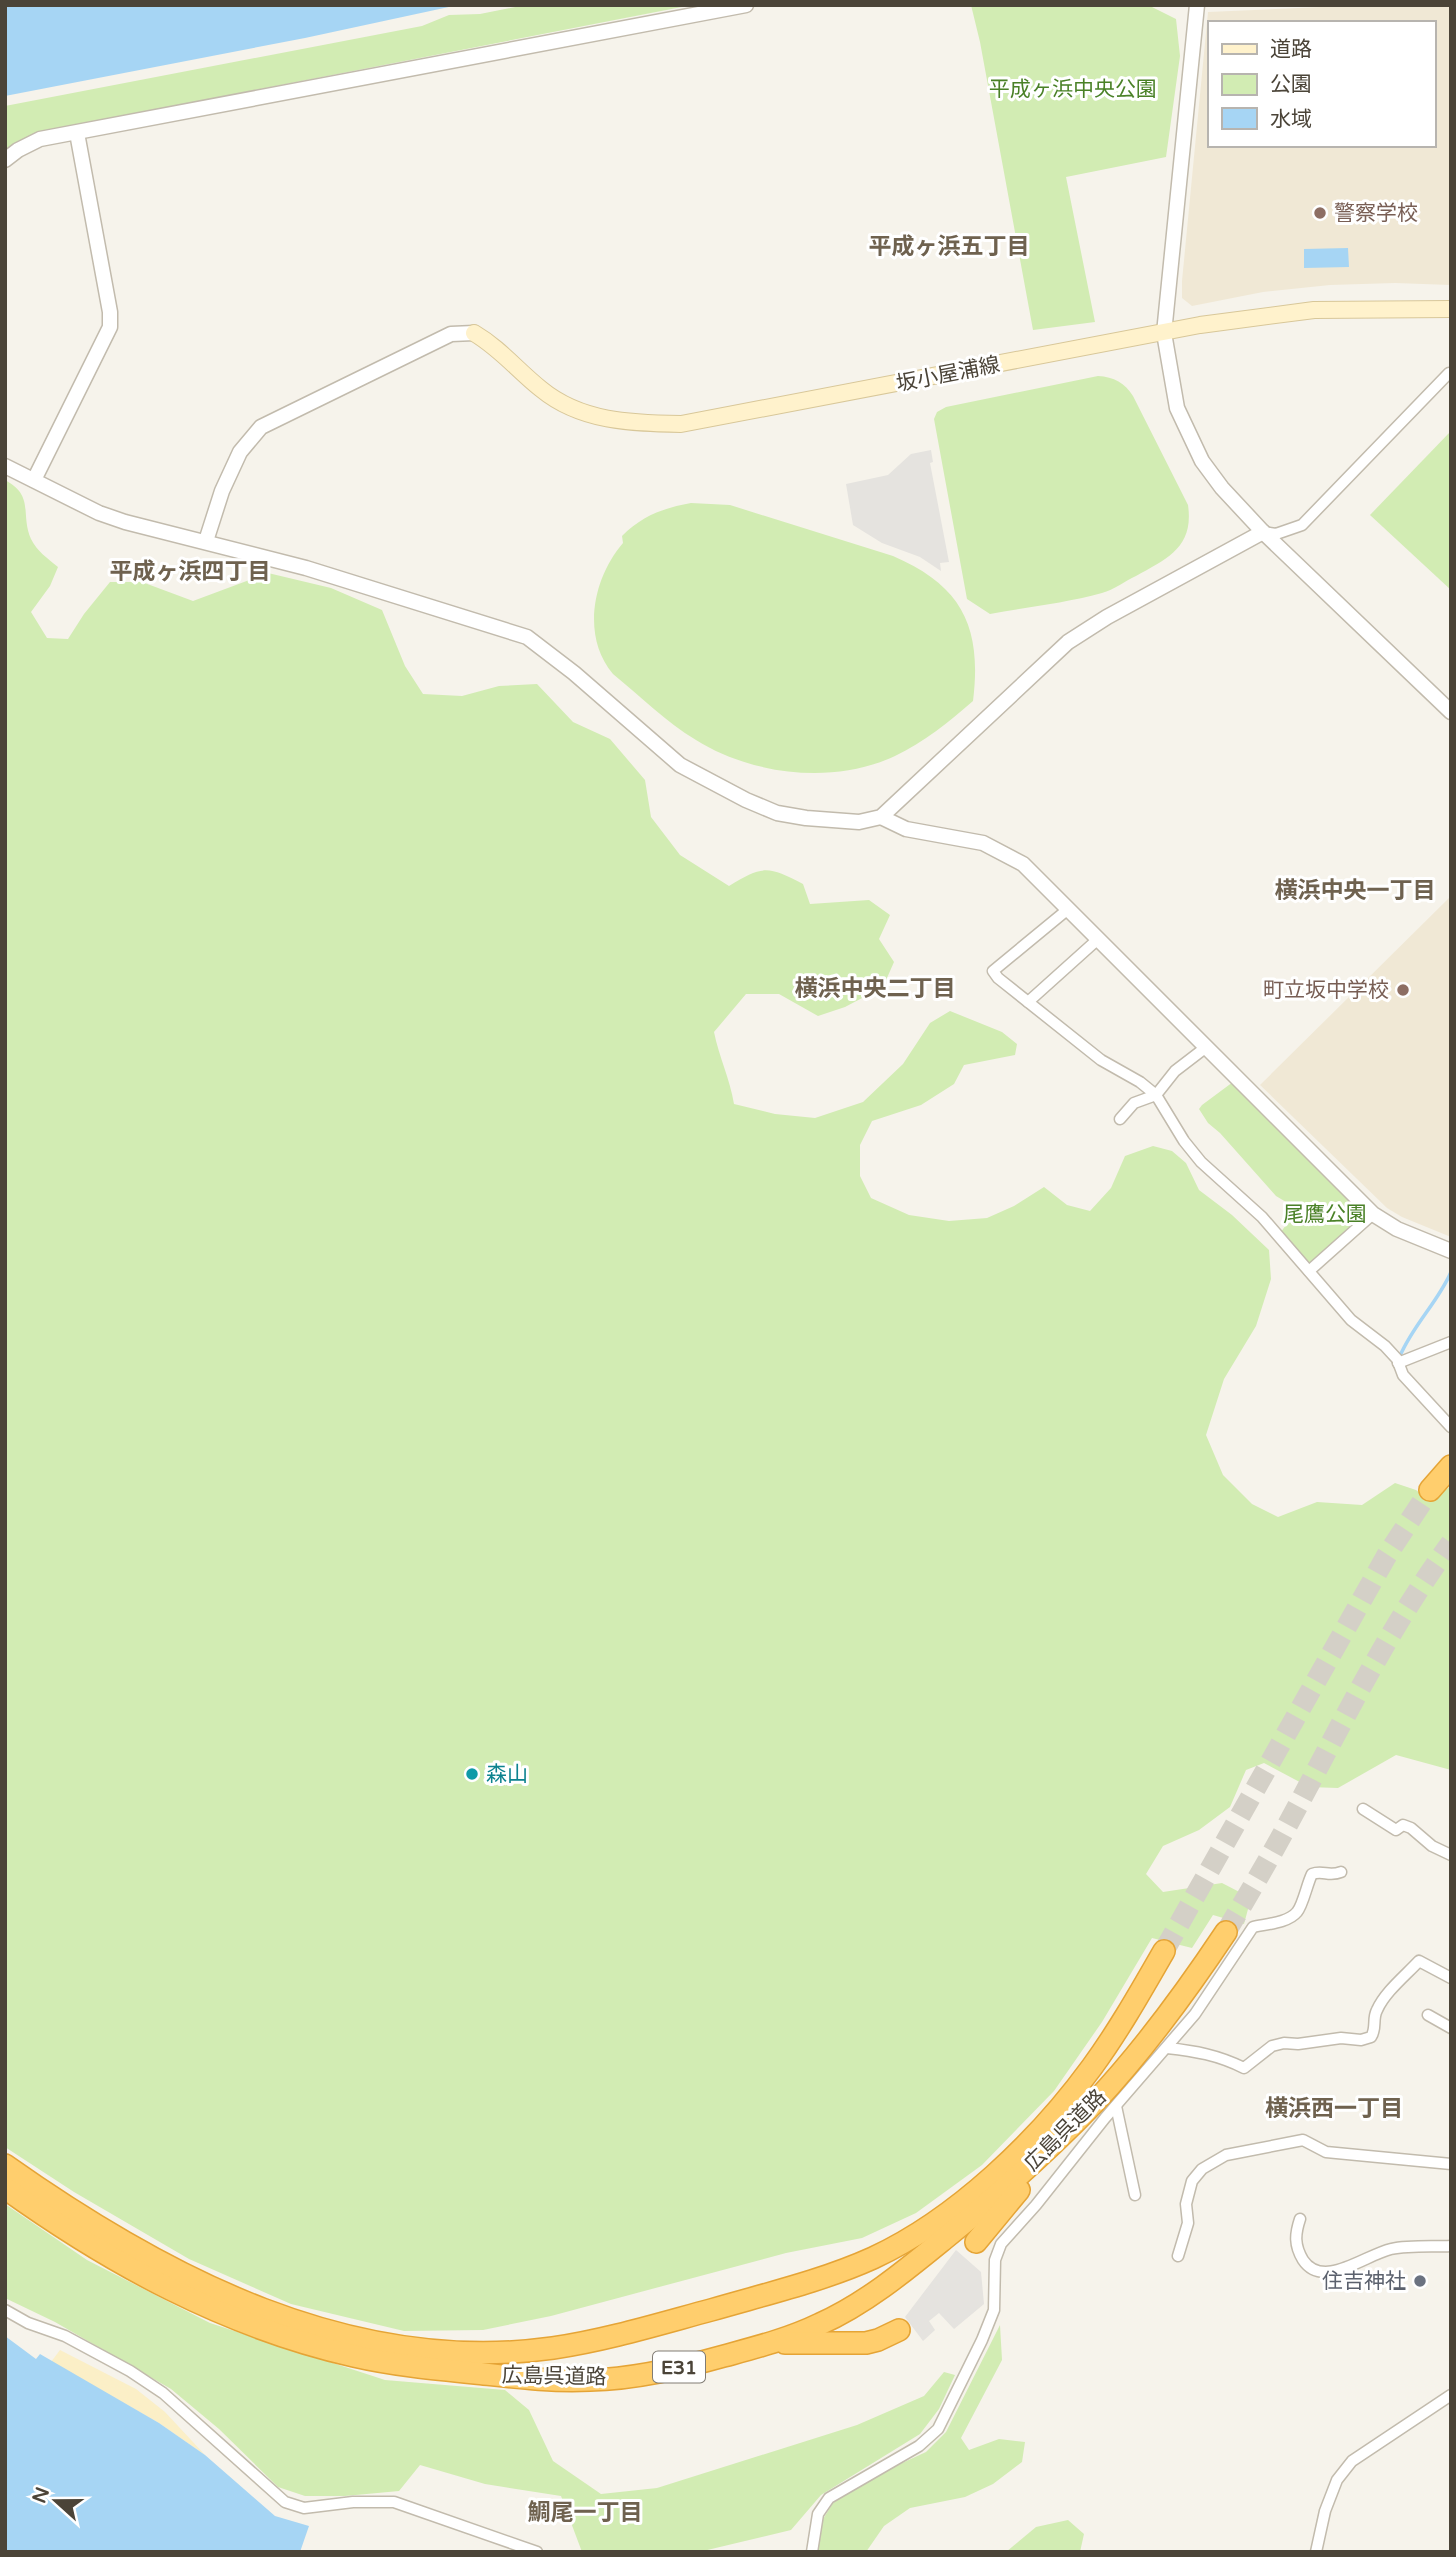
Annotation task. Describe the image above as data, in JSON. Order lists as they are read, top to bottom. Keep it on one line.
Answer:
{"streets":{"highway":["広島呉道路","E31"],"main road":["坂小屋浦線"]},"districts":["平成ヶ浜五丁目","平成ヶ浜四丁目","横浜中央一丁目","横浜中央二丁目","横浜西一丁目","鯛尾一丁目"],"parks":["平成ヶ浜中央公園","尾鷹公園"],"places":["警察学校","町立坂中学校","森山","住吉神社"],"legend":["道路","公園","水域"],"north":"left"}
